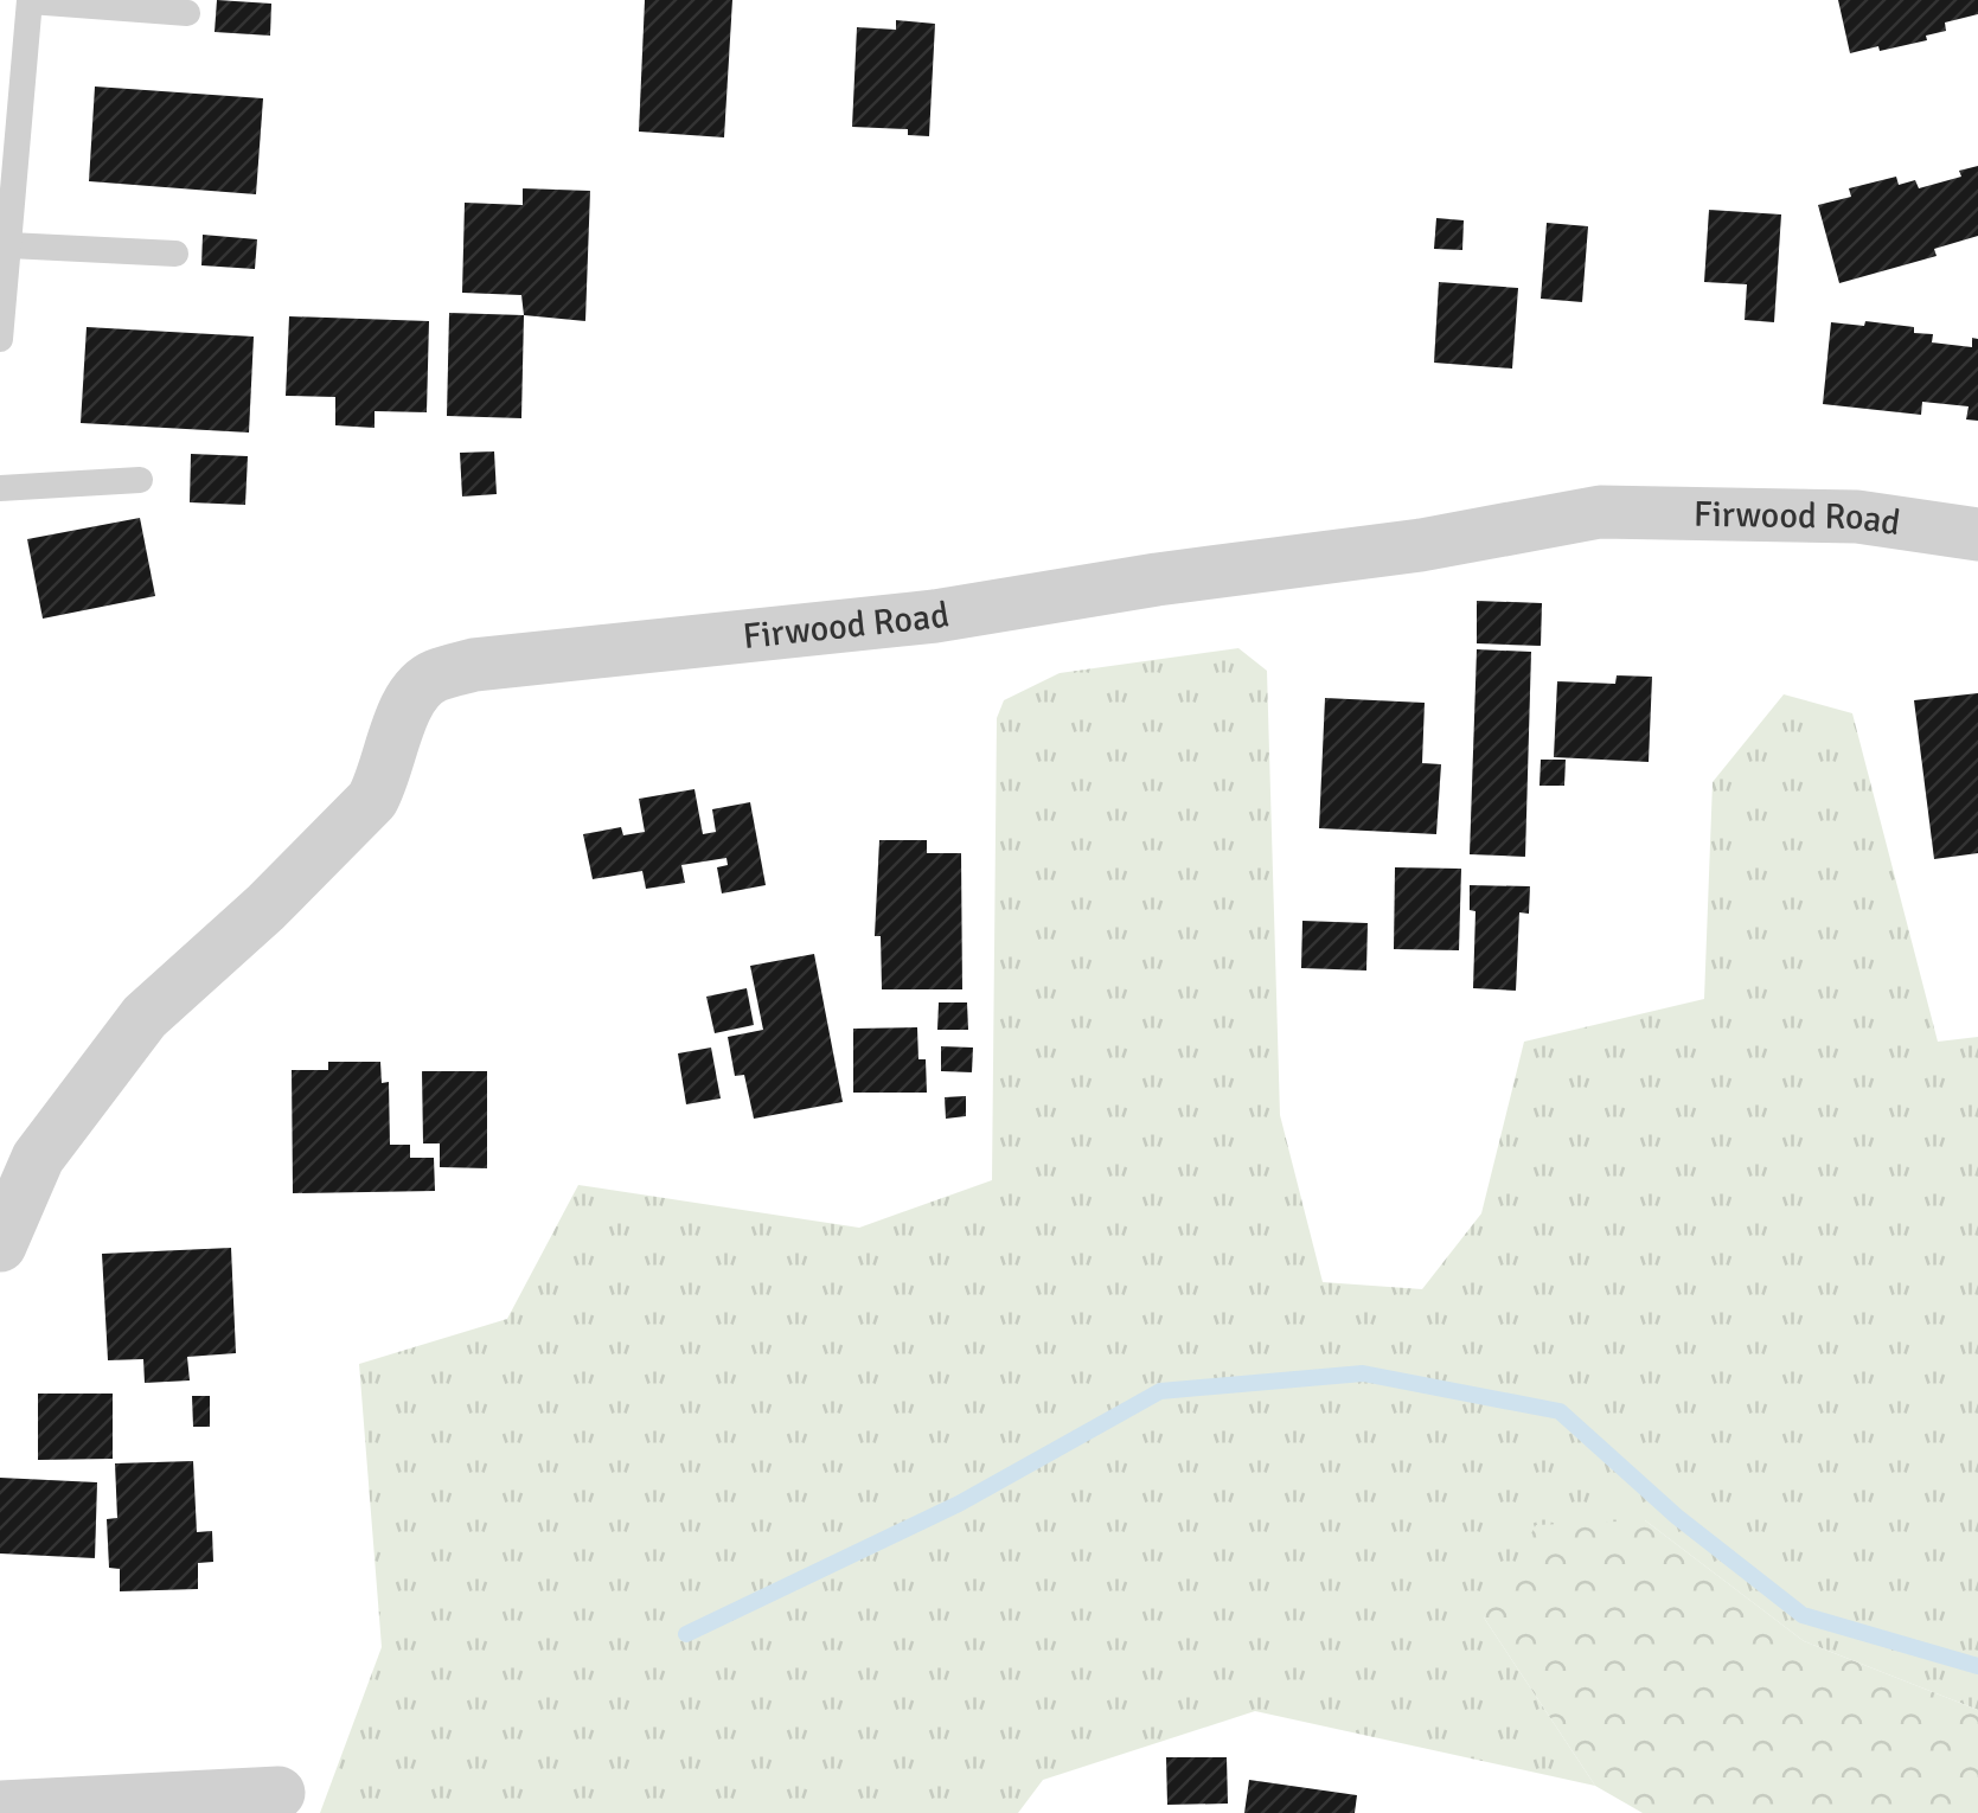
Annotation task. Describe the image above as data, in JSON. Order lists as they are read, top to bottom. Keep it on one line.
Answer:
{"streets":{"street":["Firwood Road"]}}
